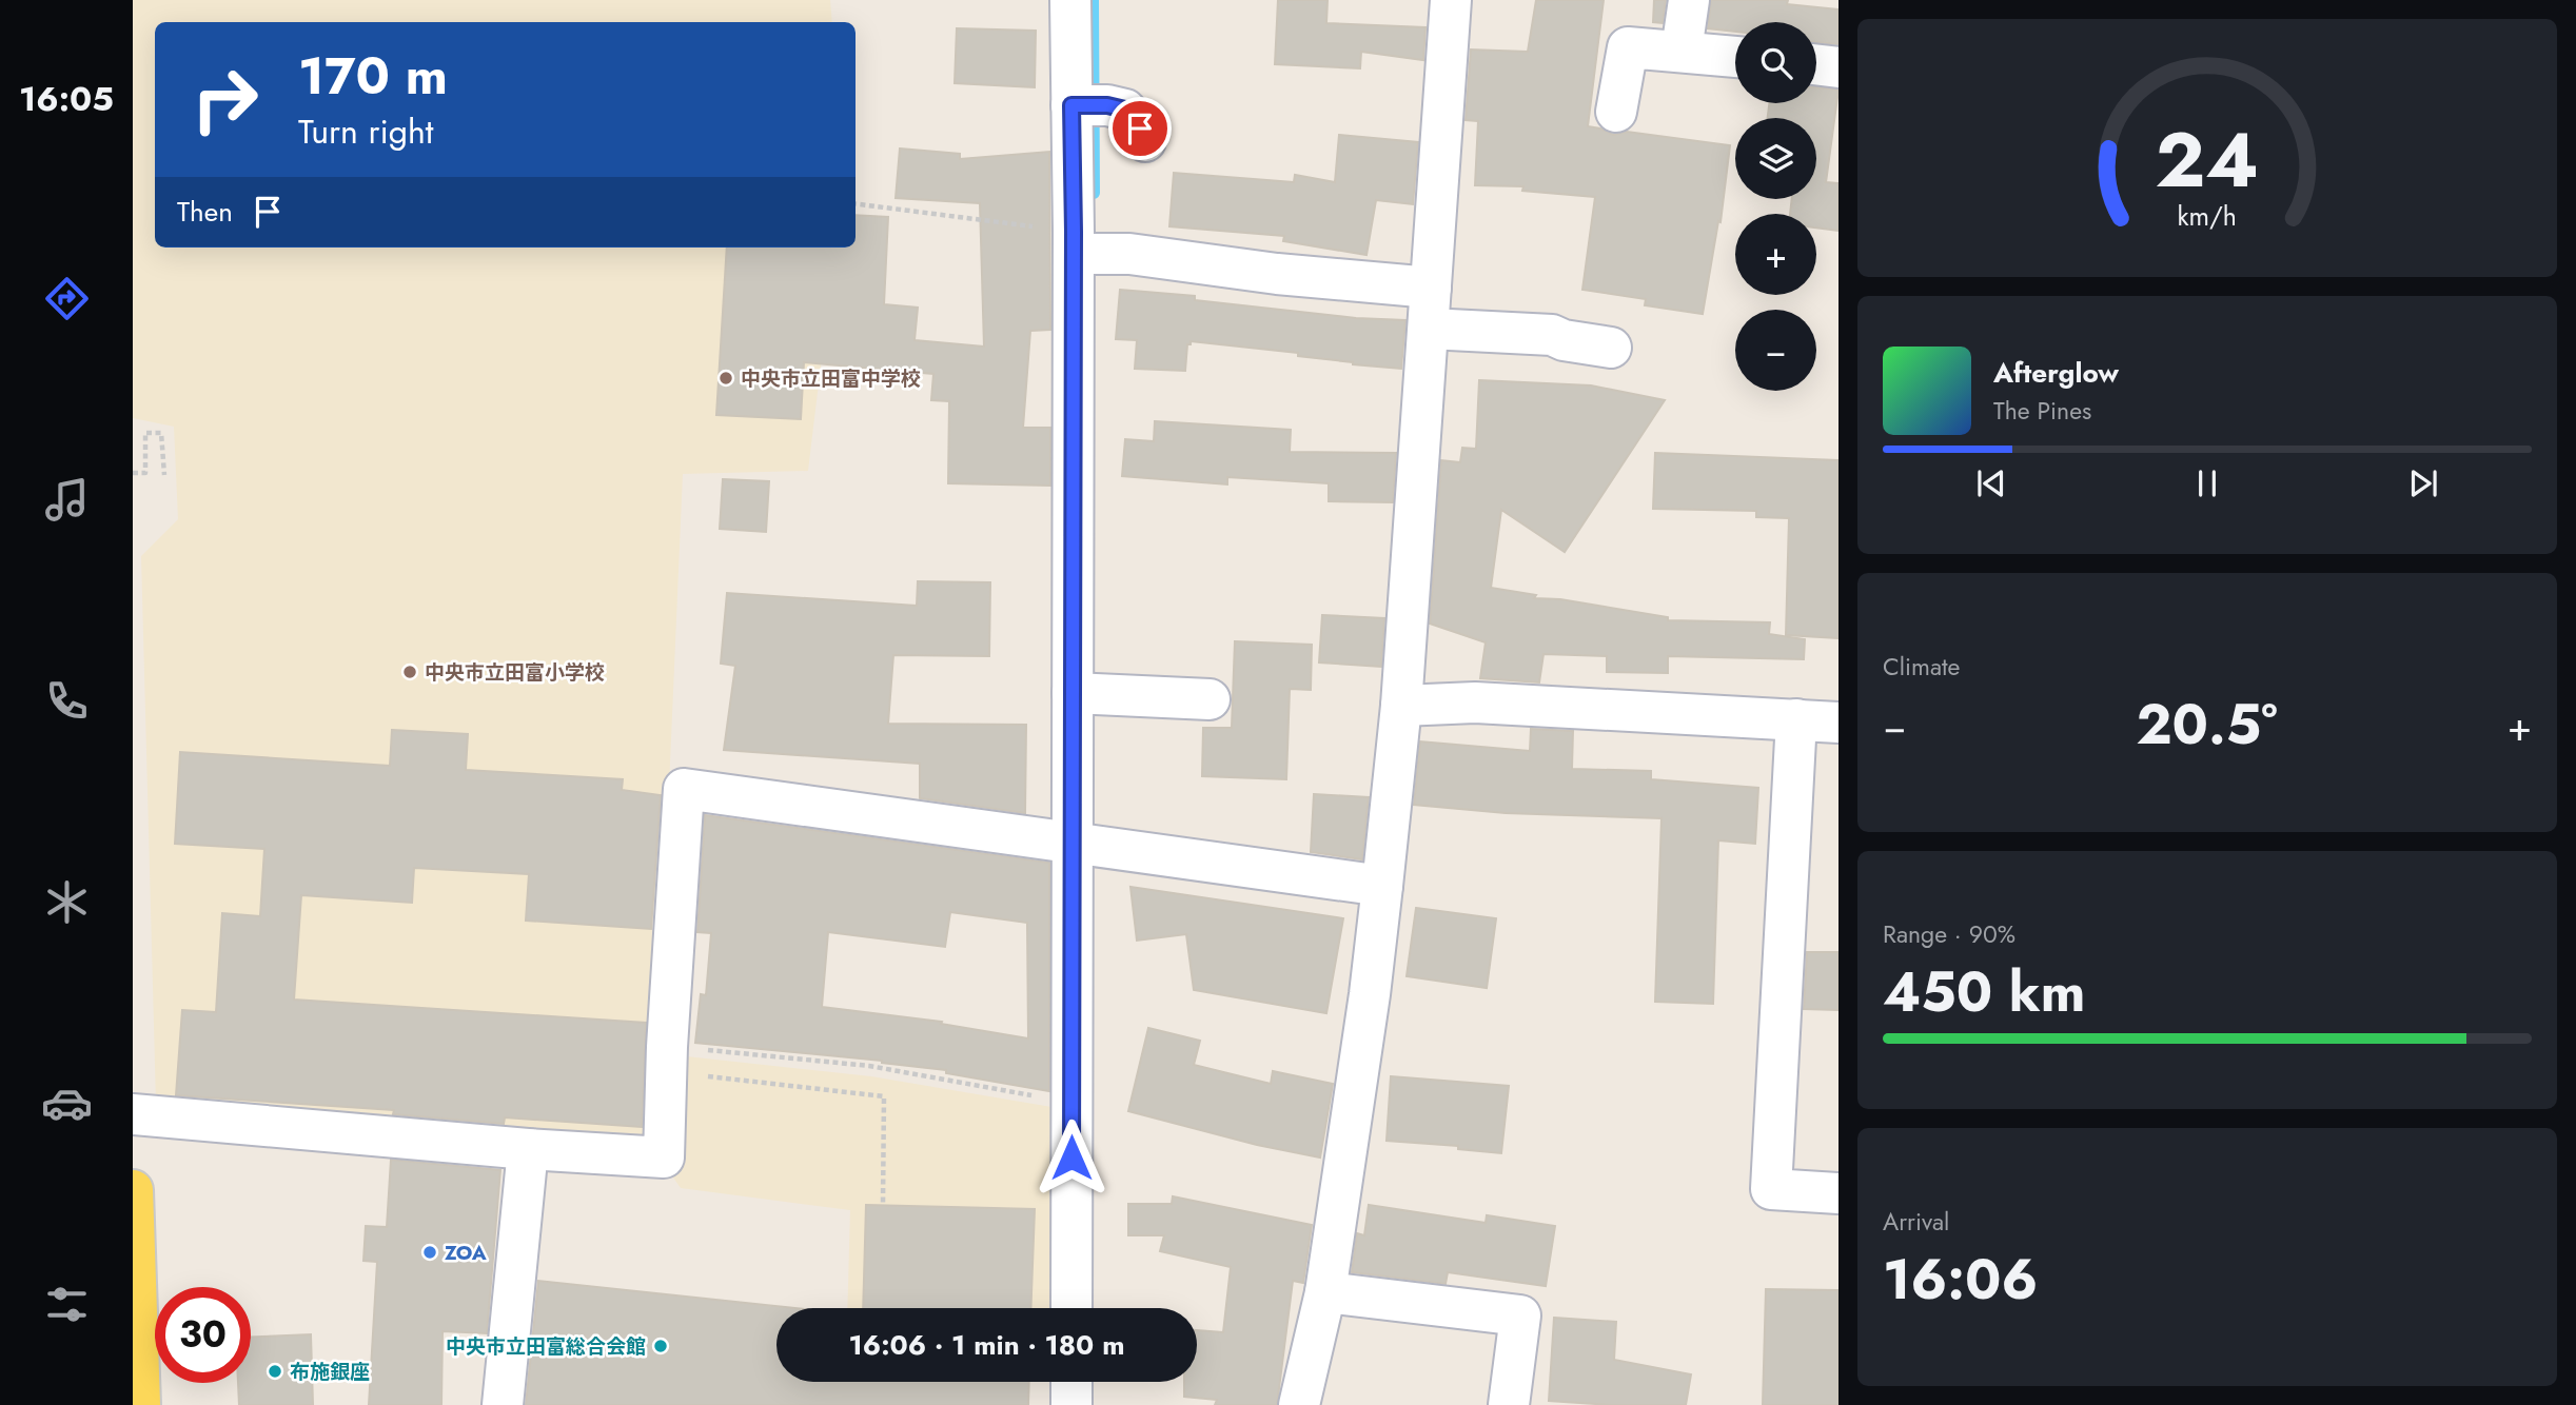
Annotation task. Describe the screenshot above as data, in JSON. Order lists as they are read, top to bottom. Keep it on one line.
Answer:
{"places":["中央市立田富中学校","中央市立田富小学校","ZOA","中央市立田富総合会館","布施銀座"],"page":{"tabs":"16:05","map_buttons":["+","−"],"turn":["170 m","Turn right"],"then":"Then","song":["Afterglow","The Pines"],"tile":["Climate",["Range · 90%","450 km"],["Arrival","16:06"]],"heat":["−","20.5°","+"],"limit":"30","trip":"16:06 · 1 min · 180 m","gauge":["24","km/h"]}}
